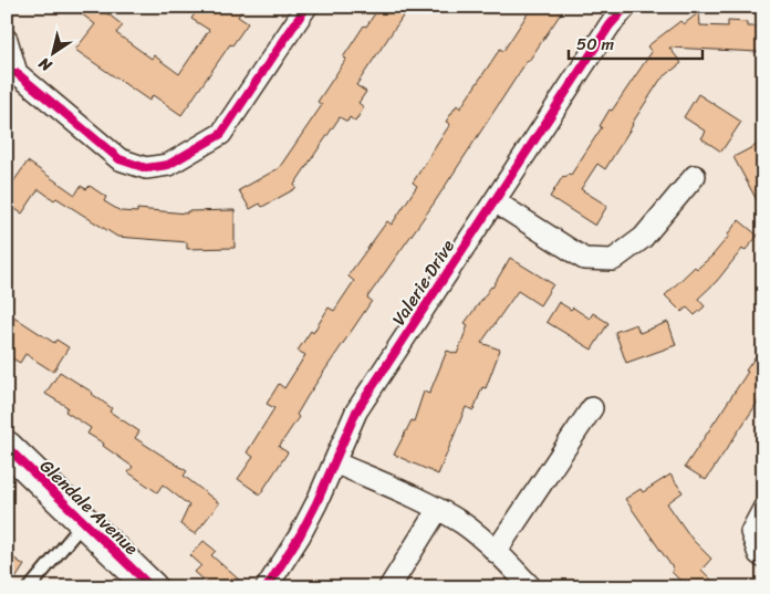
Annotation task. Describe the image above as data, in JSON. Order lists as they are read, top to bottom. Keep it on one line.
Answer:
{"streets":{"main road":["Glendale Avenue"],"street":["Valerie Drive"]},"scale_bar":"50 m","north":"bottom left"}
